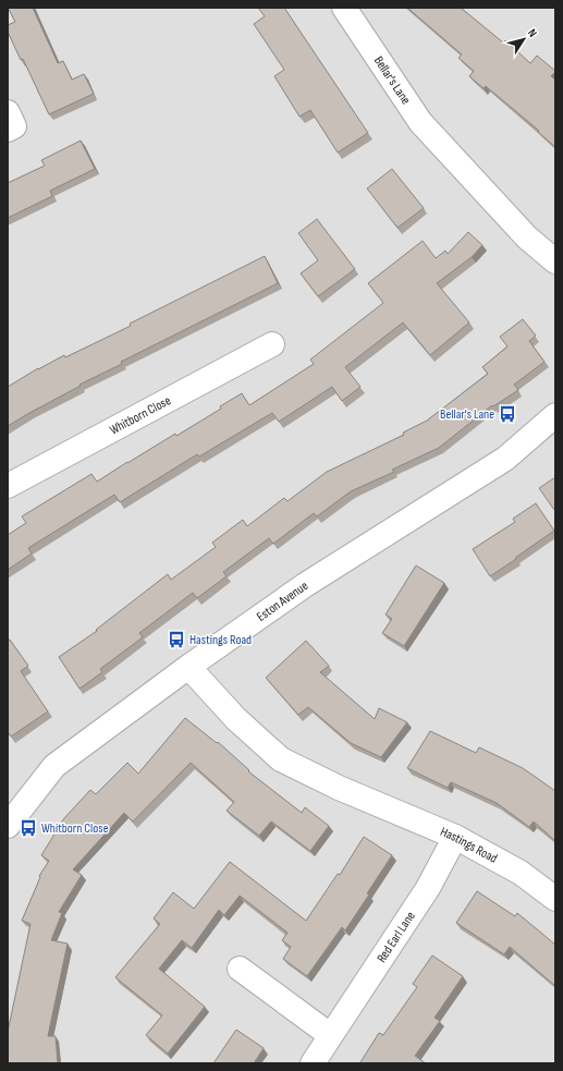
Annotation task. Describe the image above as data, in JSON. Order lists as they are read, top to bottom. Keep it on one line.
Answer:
{"streets":{"street":["Bellar's Lane","Whitborn Close","Eston Avenue","Hastings Road","Red Earl Lane"]},"crossings":[["Eston Avenue","Hastings Road"],["Hastings Road","Red Earl Lane"]],"places":{"bus stop":["Bellar's Lane","Hastings Road","Whitborn Close"]},"north":"top right"}
